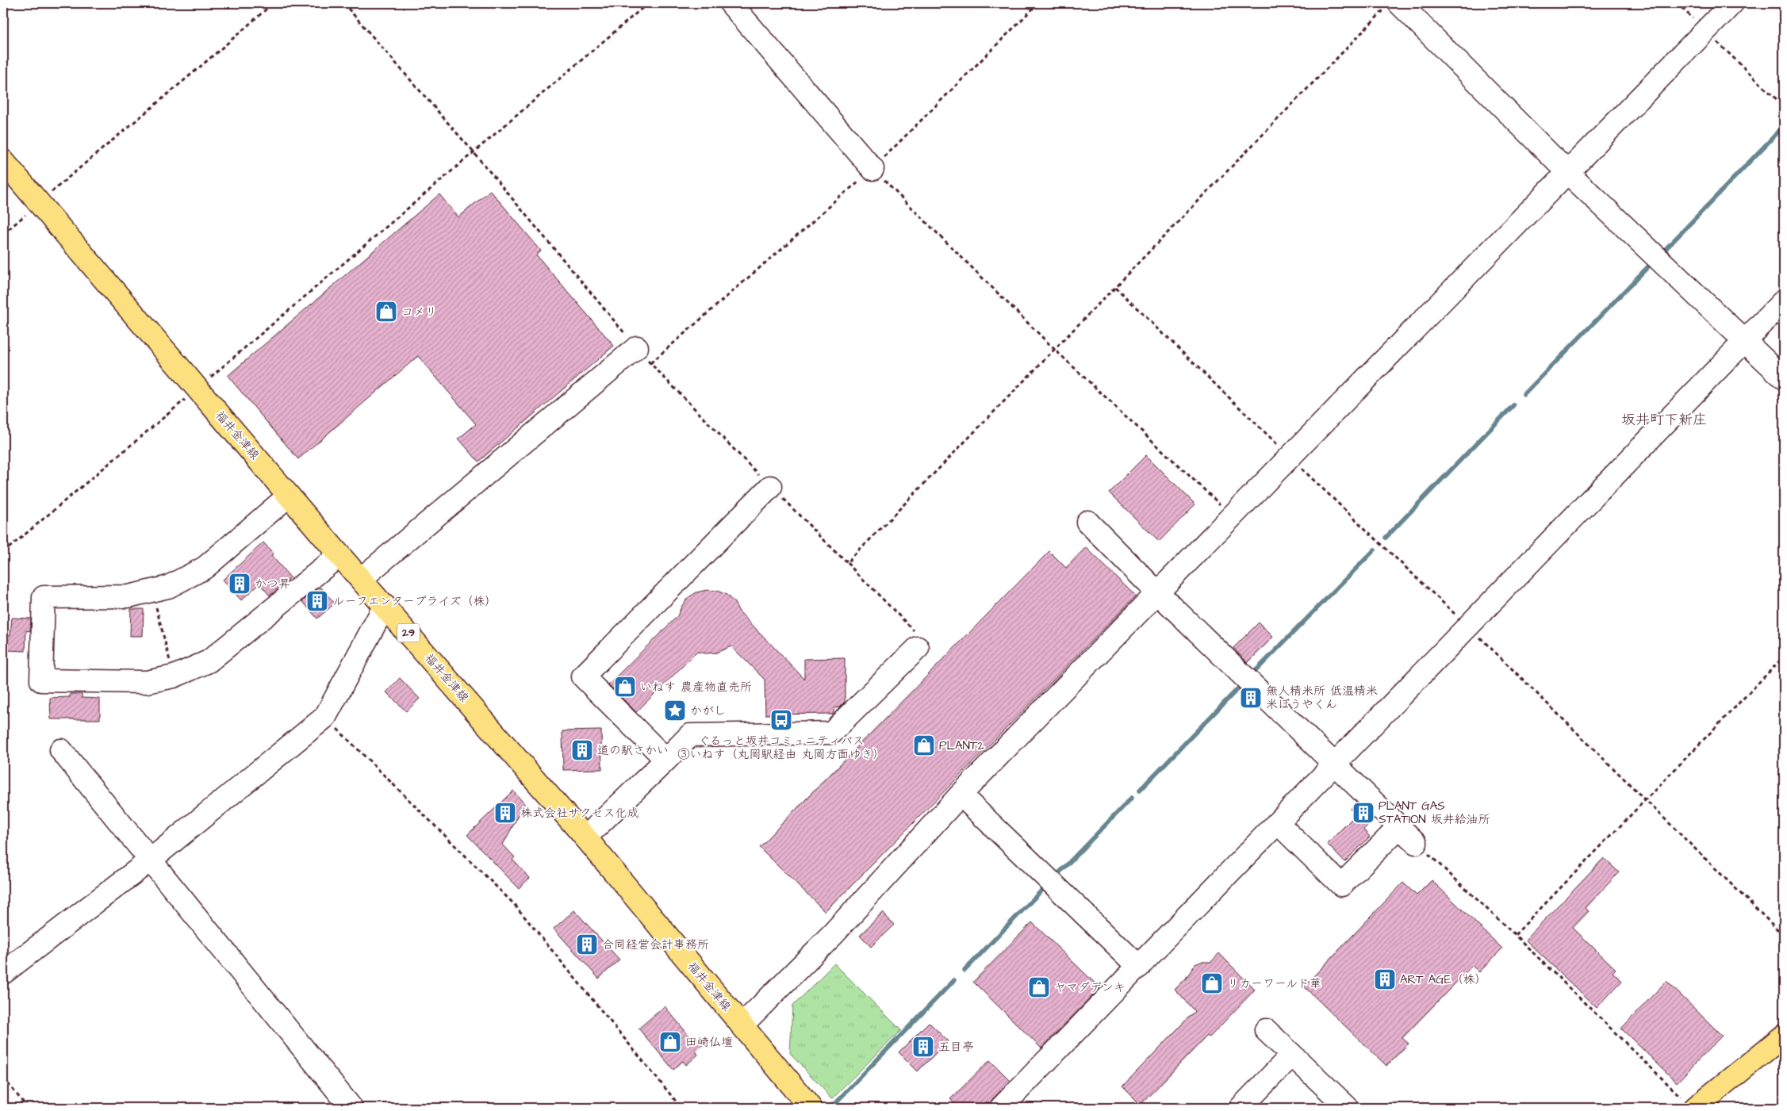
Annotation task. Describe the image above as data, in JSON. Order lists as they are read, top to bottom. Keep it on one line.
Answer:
{"streets":{"main road":["福井金津線","29"]},"districts":["坂井町下新庄"],"places":{"shop":["コメリ","いねす 農産物直売所","PLANT2","リカーワールド華","ヤマダデンキ","田崎仏壇"],"building":["かつ昇","ルーフエンタープライズ（株）","無人精米所 低温精米 米ぼうやくん","道の駅さかい","株式会社サクセス化成","PLANT GAS STATION 坂井給油所","合同経営会計事務所","ART AGE（株）","五目亭"],"place":["かがし"],"bus stop":["ぐるっと坂井コミュニティバス ③いねす（丸岡駅経由 丸岡方面ゆき）"]}}
